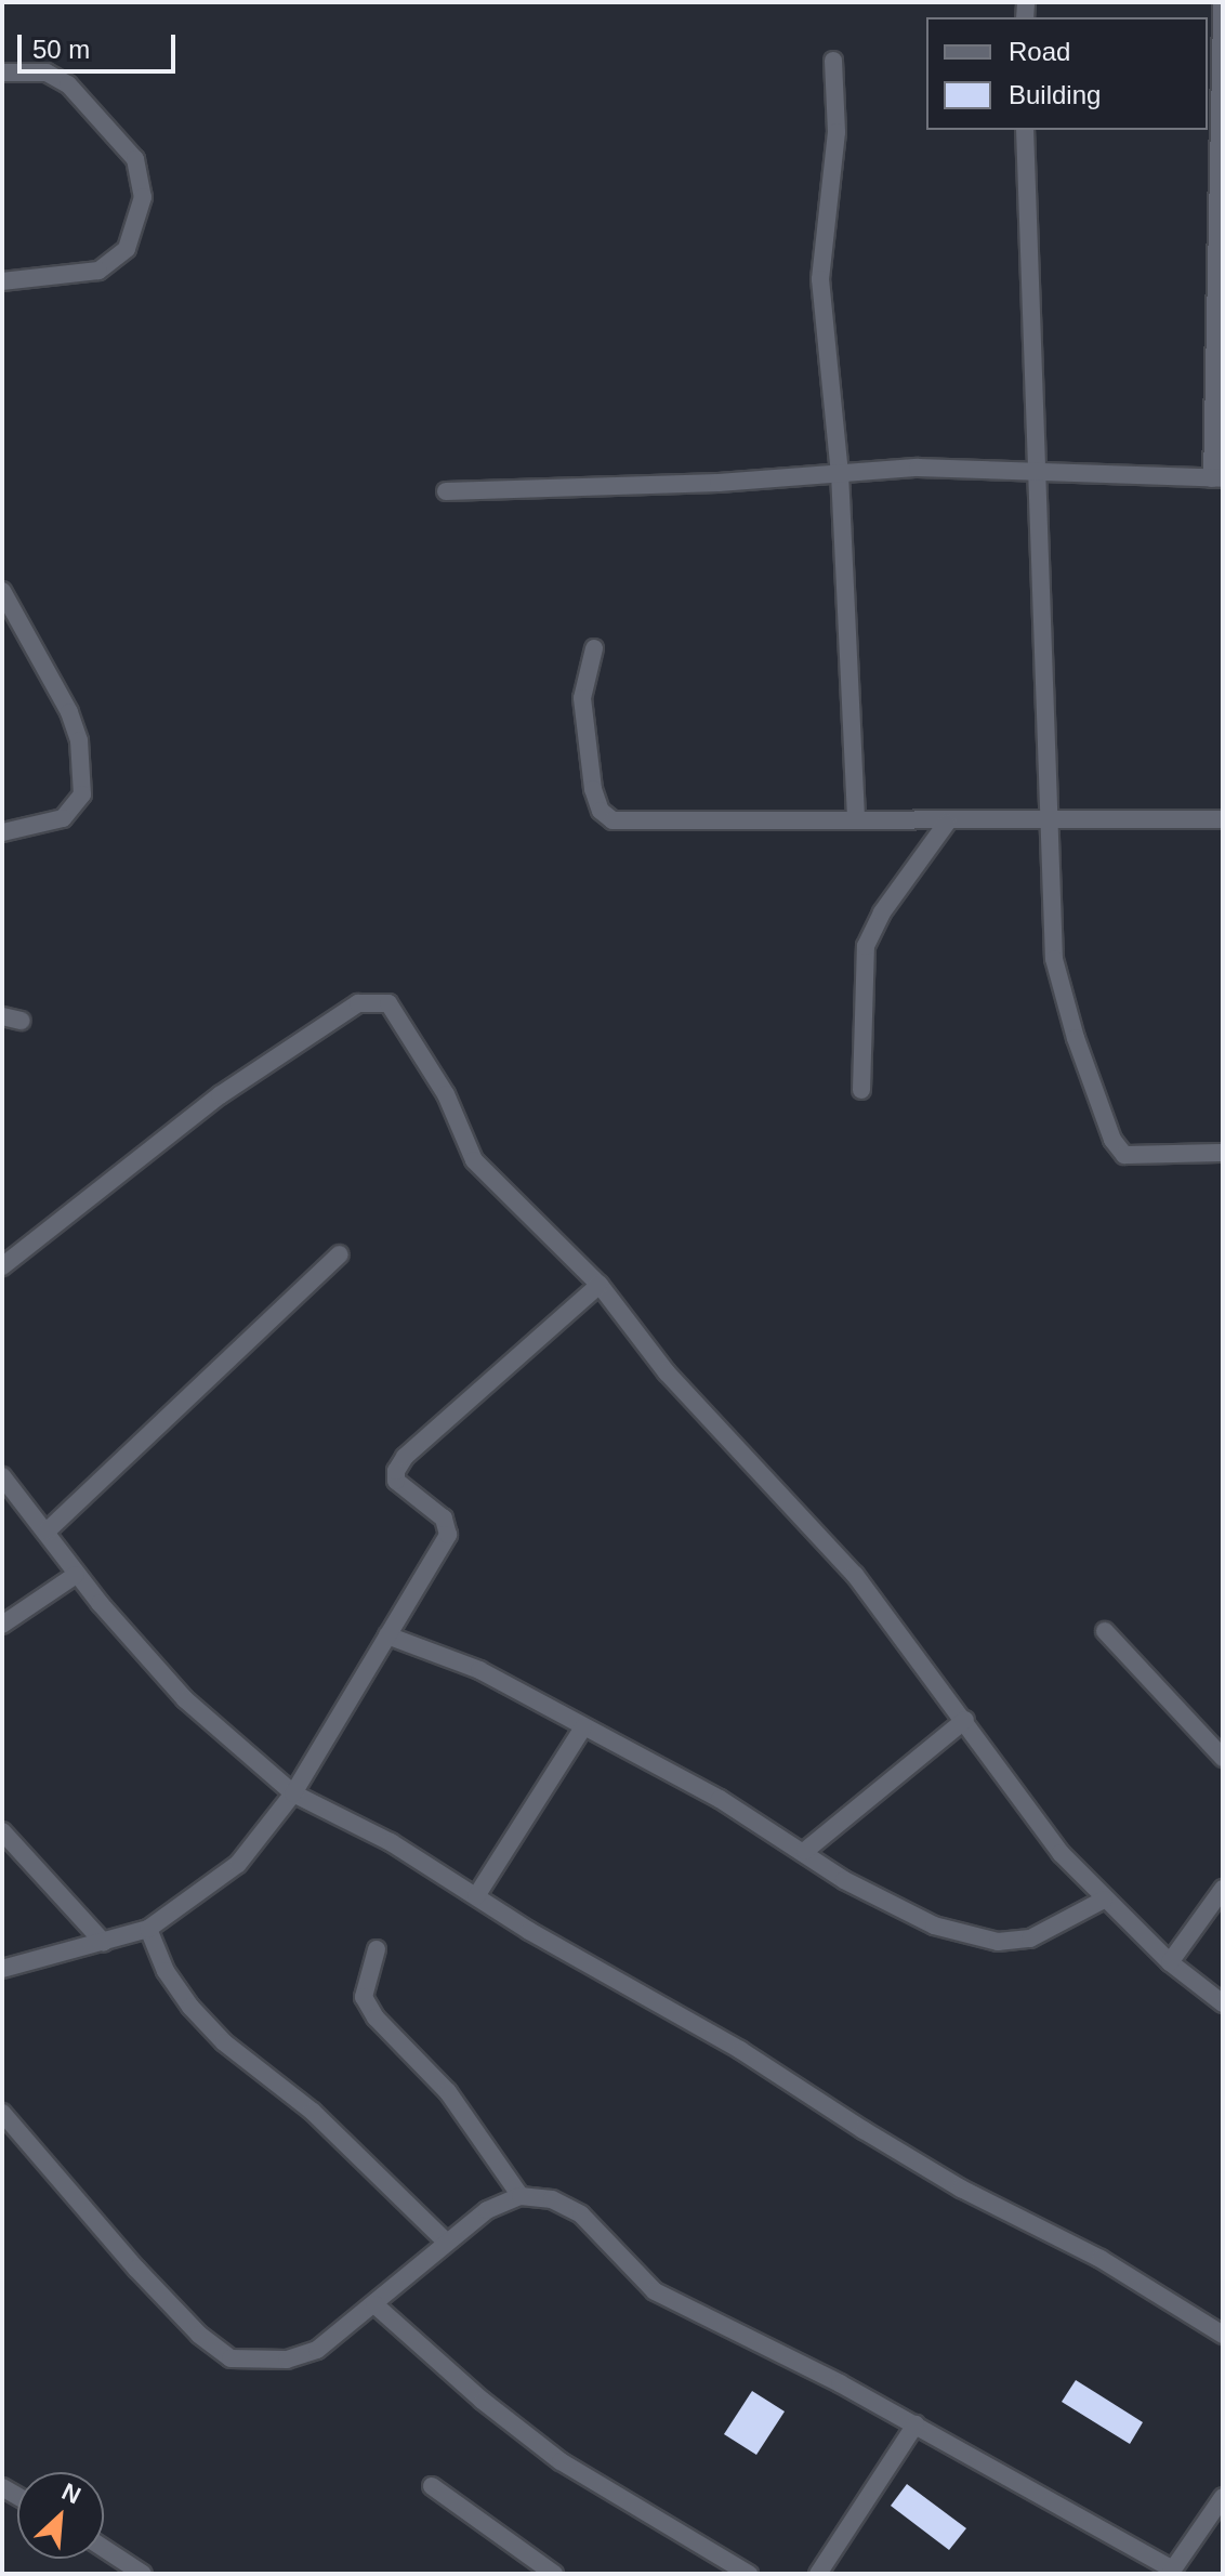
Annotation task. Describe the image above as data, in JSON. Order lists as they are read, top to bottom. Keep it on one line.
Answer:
{"legend":["Road","Building"],"scale_bar":"50 m","north":"top right"}
